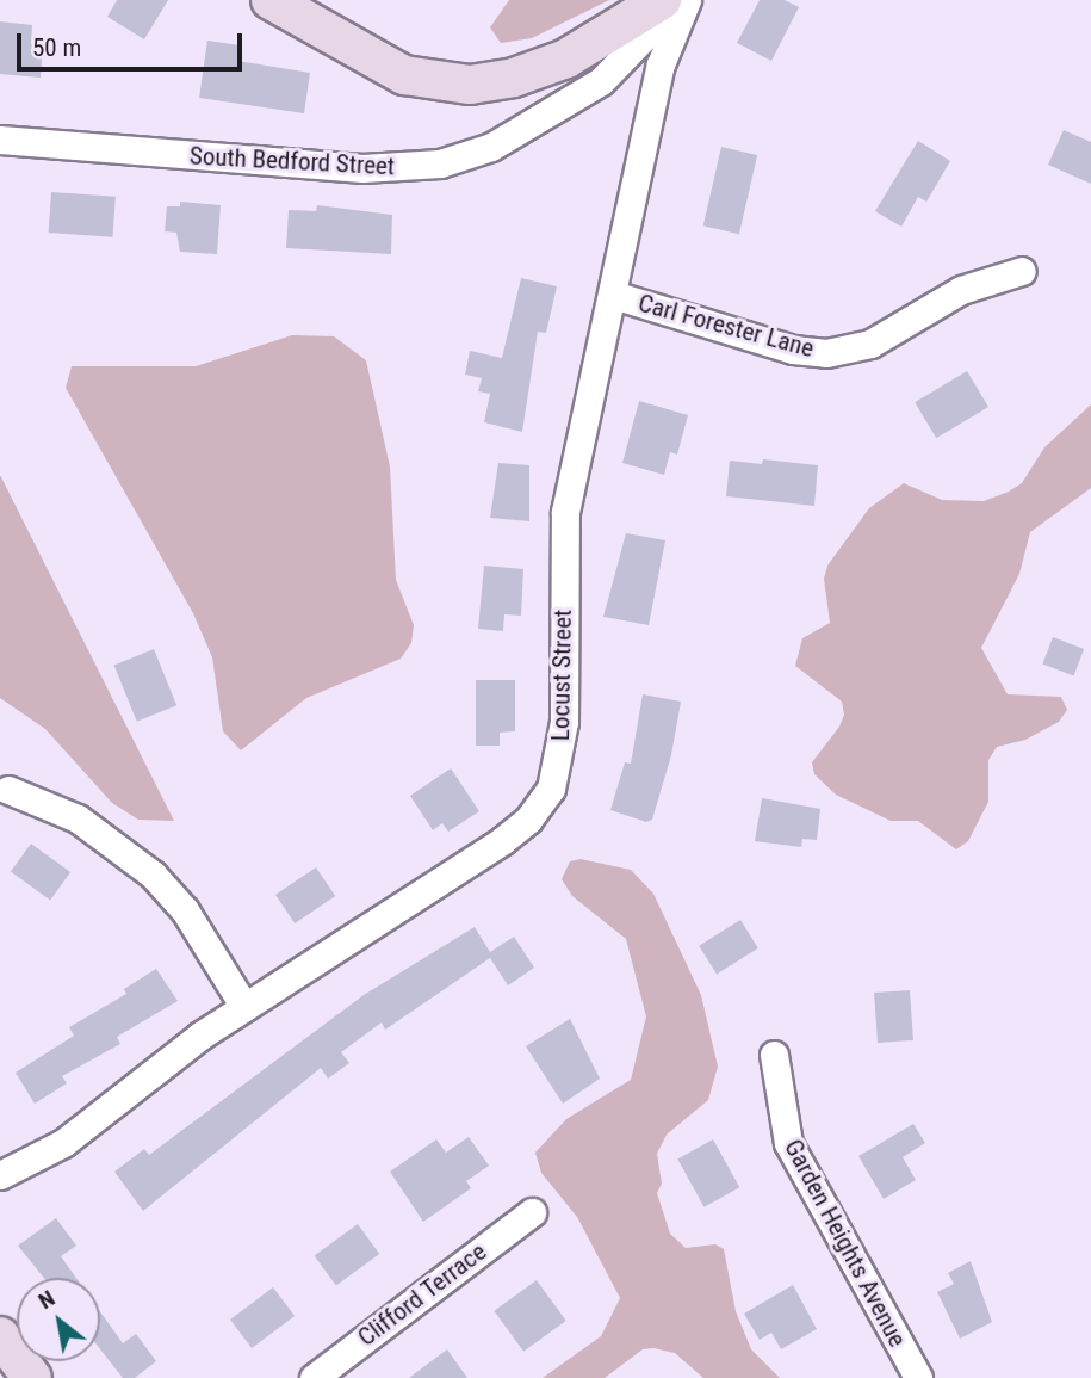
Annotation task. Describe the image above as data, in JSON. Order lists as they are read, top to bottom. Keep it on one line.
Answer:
{"streets":{"street":["South Bedford Street","Carl Forester Lane","Locust Street","Garden Heights Avenue","Clifford Terrace"]},"crossings":[["Carl Forester Lane","Locust Street"]],"scale_bar":"50 m","north":"top left"}
